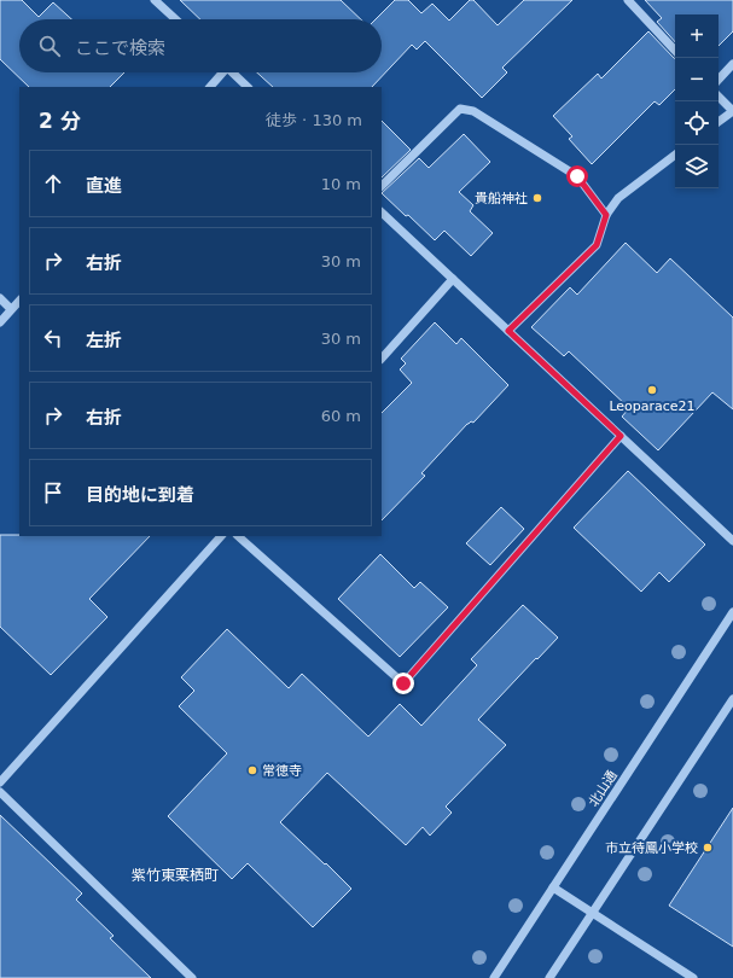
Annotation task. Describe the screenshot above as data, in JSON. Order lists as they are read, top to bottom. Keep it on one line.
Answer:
{"streets":{"street":["北山通"]},"districts":["紫竹東栗栖町"],"places":["貴船神社","Leoparace21","常徳寺","市立待鳳小学校"],"page":{"map_buttons":["+","−"],"search":"ここで検索","heading":["2 分","徒歩 · 130 m"],"list":[["直進","10 m"],["右折","30 m"],["左折","30 m"],["右折","60 m"],"目的地に到着"]}}
